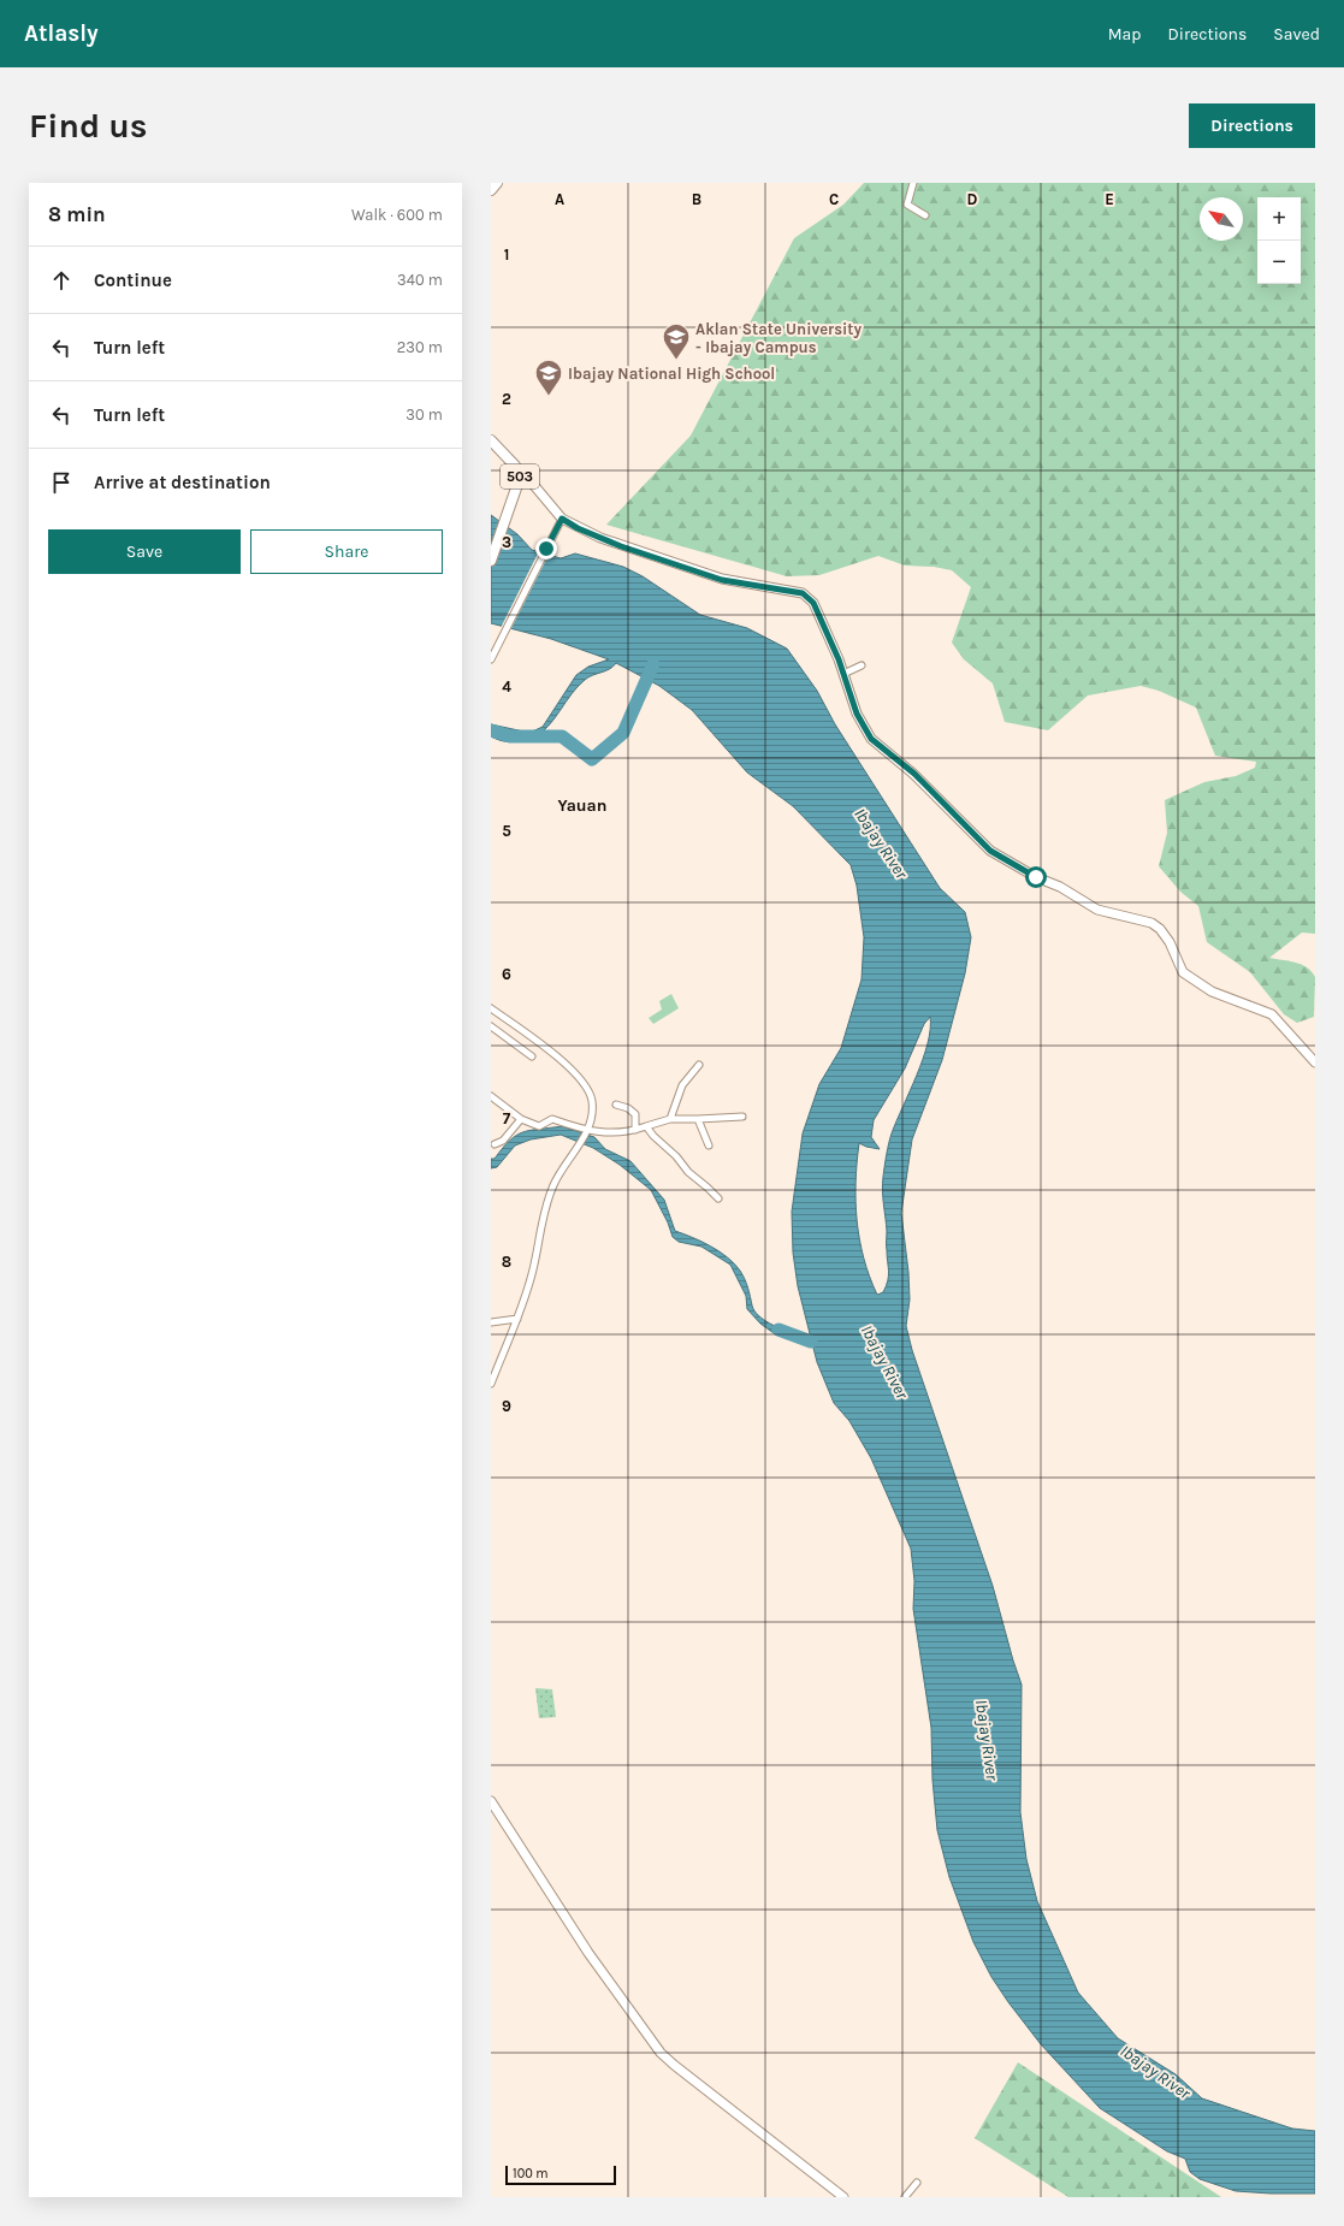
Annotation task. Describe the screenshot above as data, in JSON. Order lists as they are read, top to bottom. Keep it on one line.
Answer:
{"streets":{"main road":["503"]},"districts":["Yauan"],"water":["Ibajay River"],"places":{"school or university":["Aklan State University - Ibajay Campus","Ibajay National High School"]},"scale_bar":"100 m","north":"top left","page":{"header":"Atlasly","nav":["Map","Directions","Saved"],"buttons":["Directions",["Save","Share"]],"title":"Find us","heading":["8 min","Walk · 600 m"],"map_buttons":["+","−"],"list":[["Continue","340 m"],["Turn left","230 m"],["Turn left","30 m"],"Arrive at destination"],"scale":"100 m"},"grid":{"columns":["A","B","C","D","E"],"rows":["1","2","3","4","5","6","7","8","9"]}}
